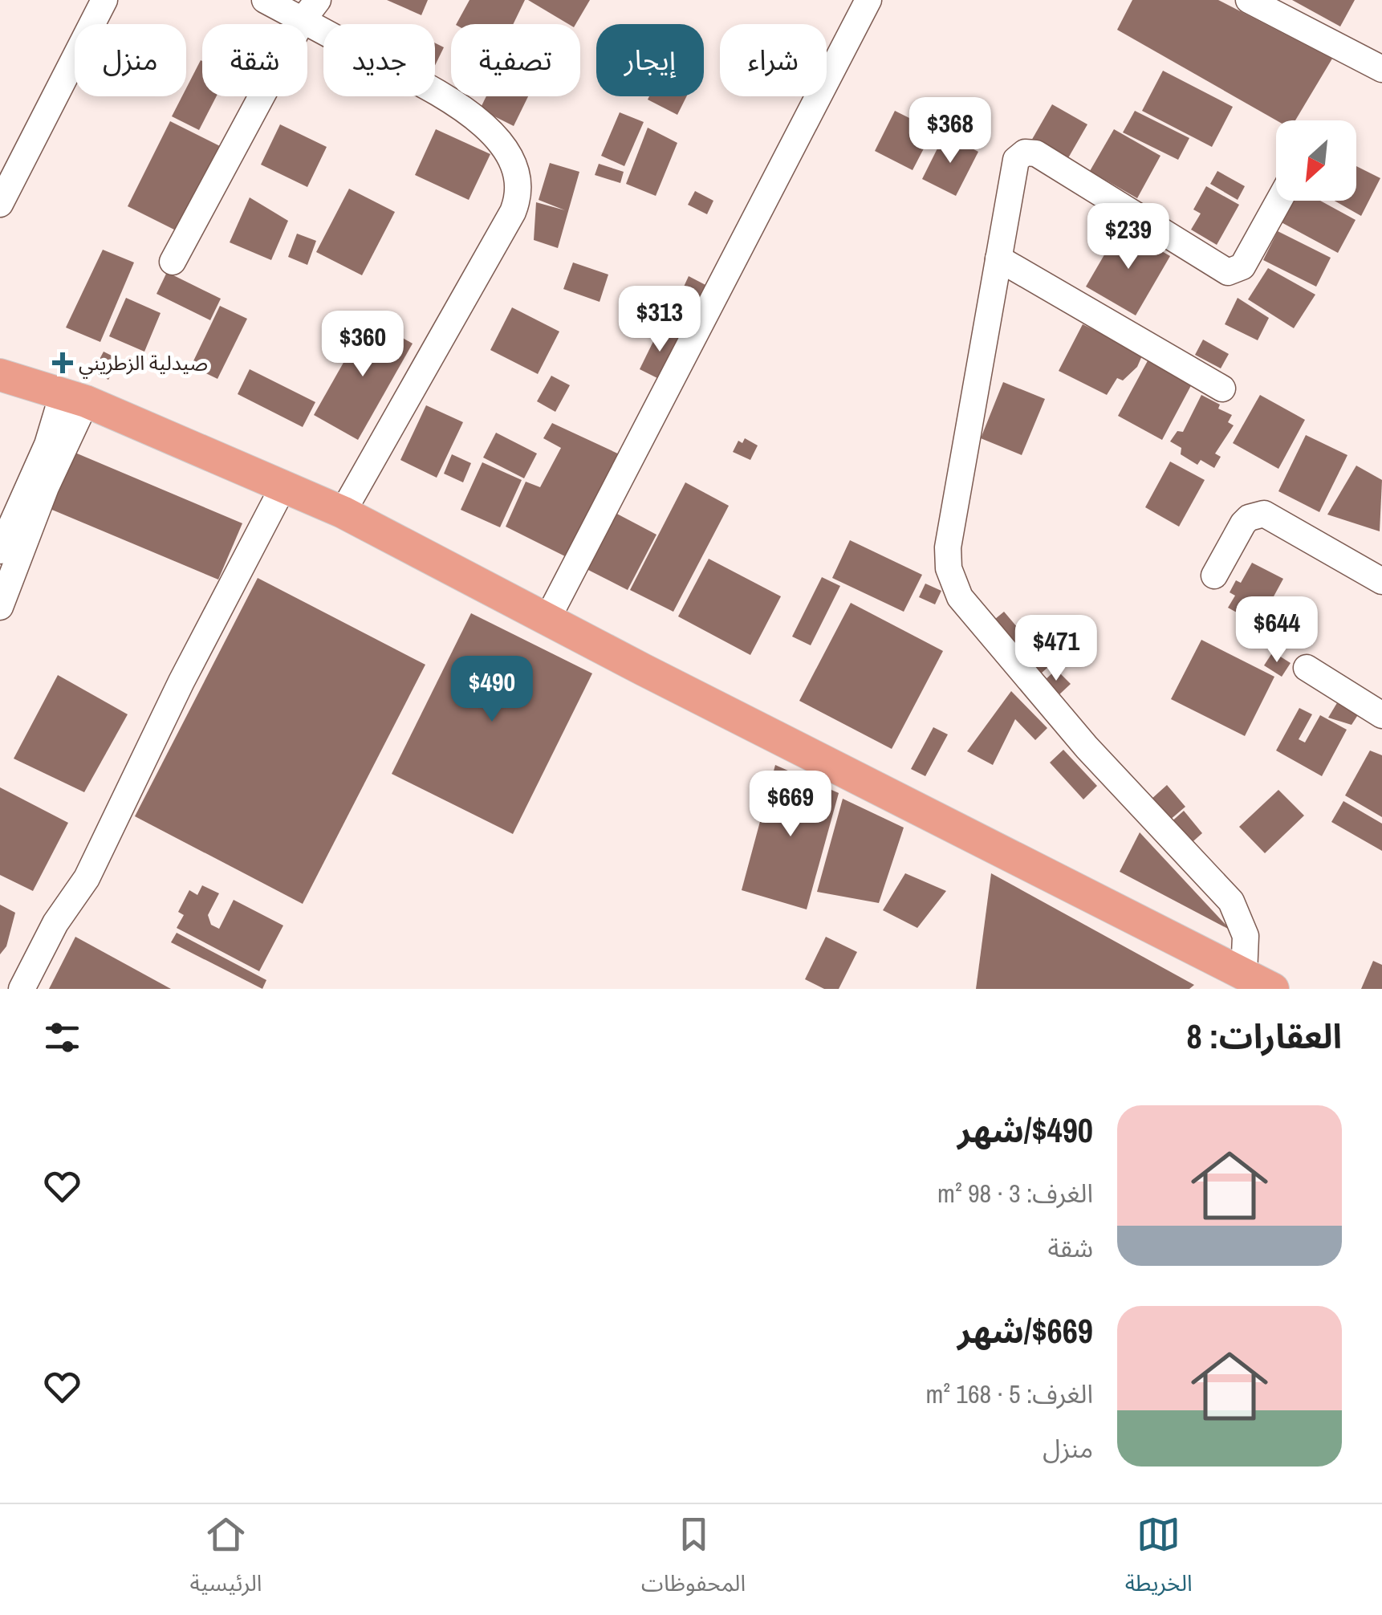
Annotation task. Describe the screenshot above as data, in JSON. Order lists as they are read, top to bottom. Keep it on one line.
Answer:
{"places":{"health":["صيدلية الزطريني"]},"north":"bottom left","page":{"chip":["شراء","إيجار","تصفية","جديد","شقة","منزل"],"price":["$368","$239","$313","$360","$644","$471","$490","$669"],"heading":"العقارات: 8","list":[{"name":"$490/شهر","note":"الغرف: 3 · 98 m² · شقة"},{"name":"$669/شهر","note":"الغرف: 5 · 168 m² · منزل"}],"tabs":["الخريطة","المحفوظات","الرئيسية"]}}
